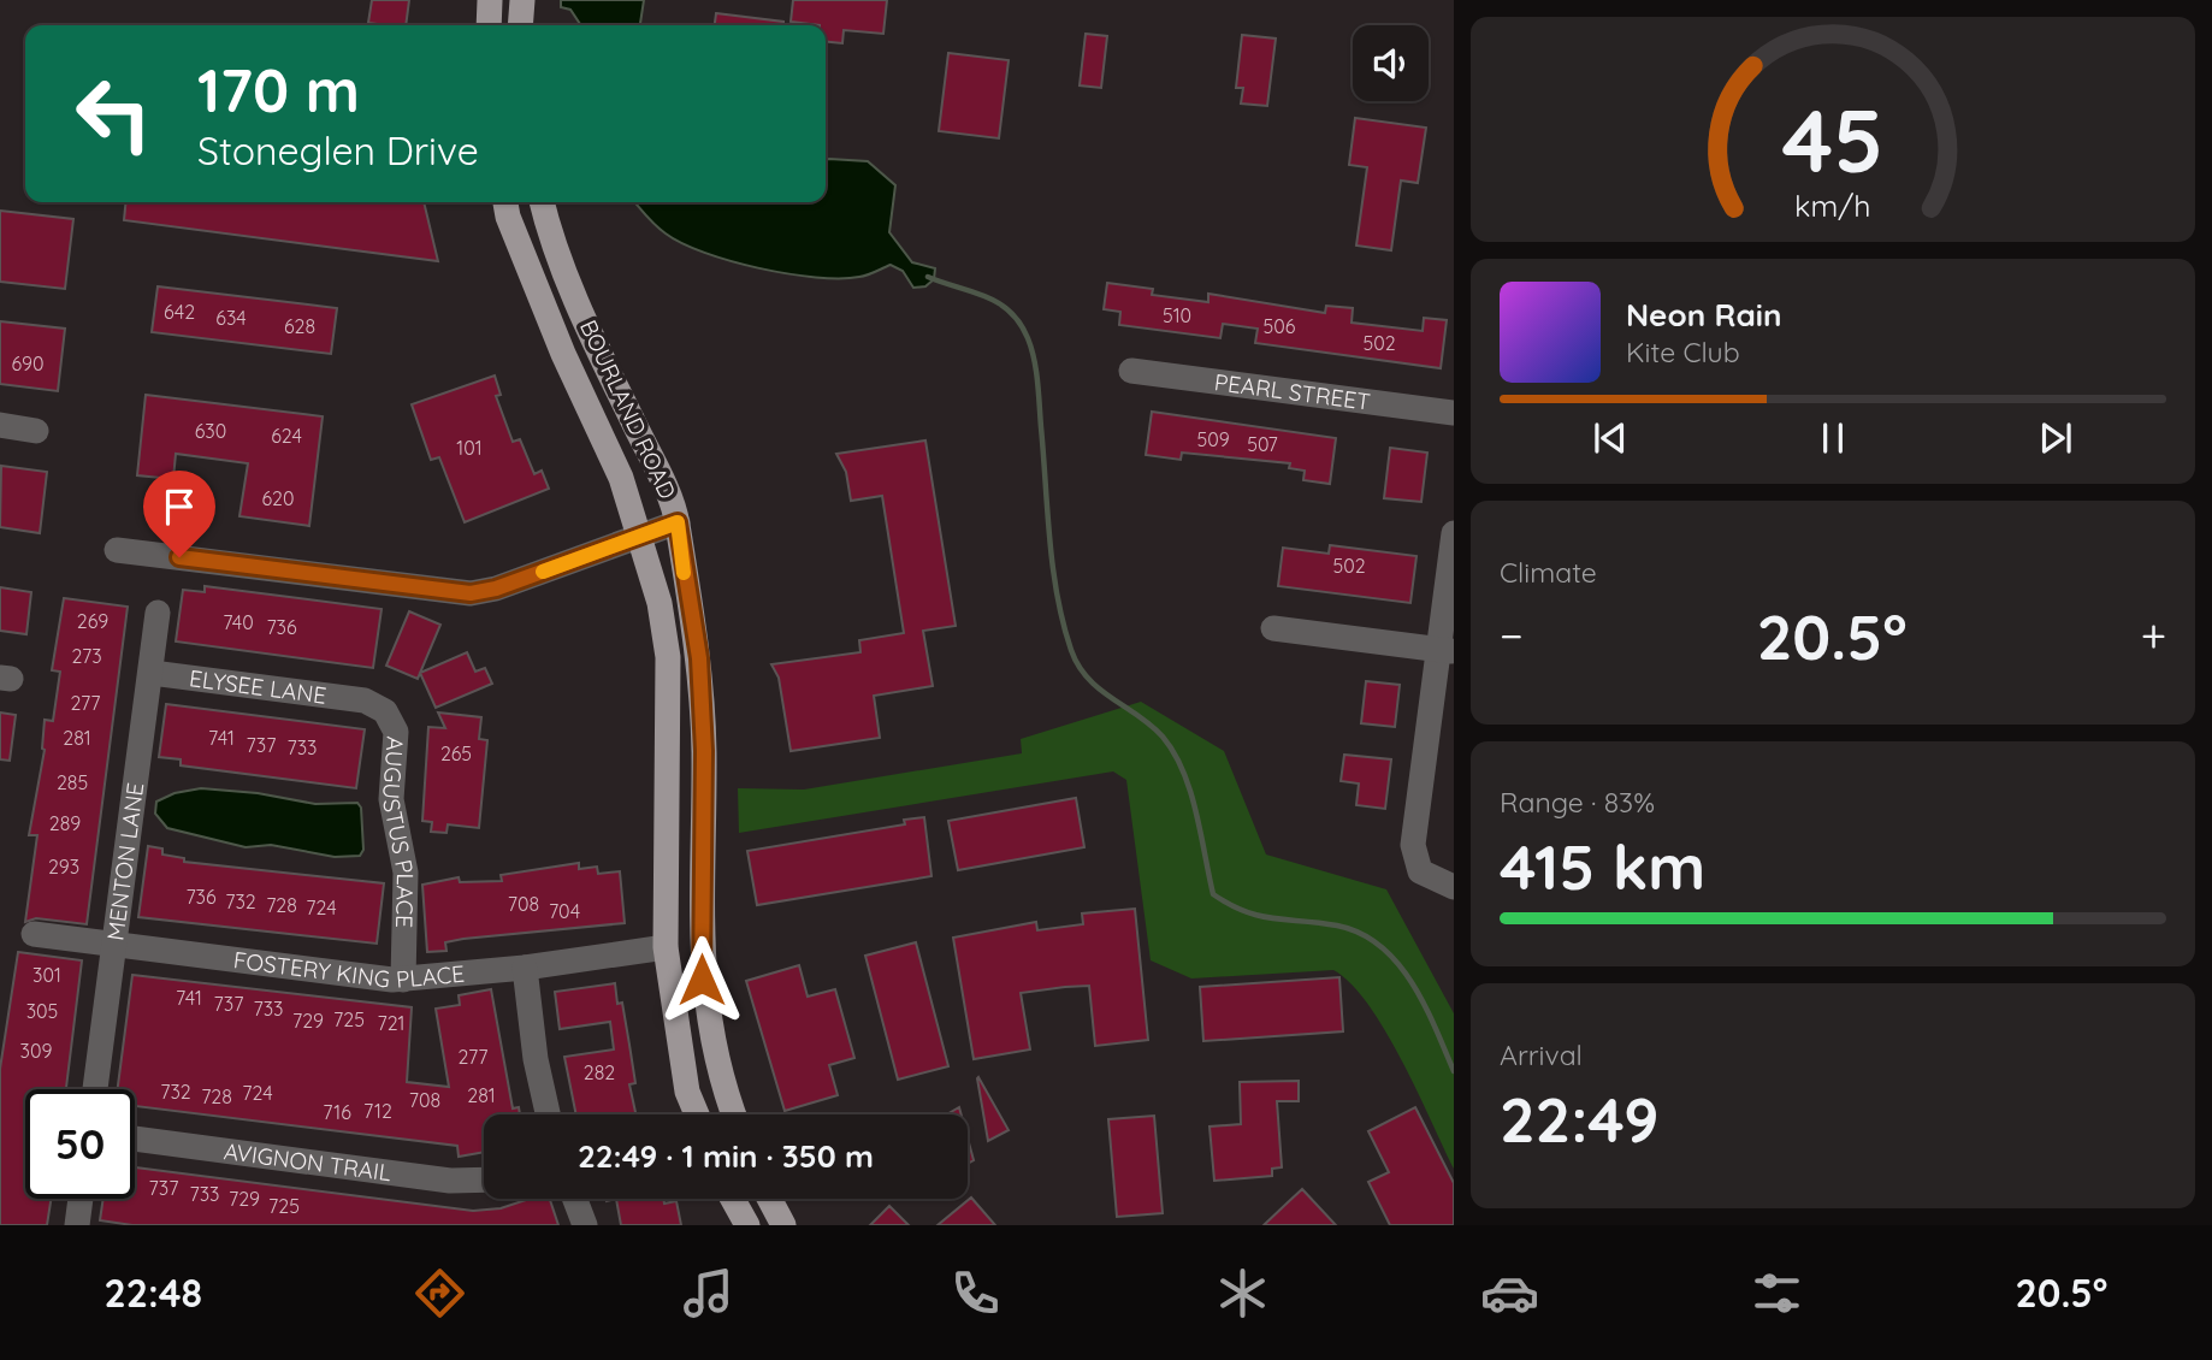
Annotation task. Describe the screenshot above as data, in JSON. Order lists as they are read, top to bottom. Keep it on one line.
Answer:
{"streets":{"main road":["BOURLAND ROAD"],"street":["PEARL STREET","ELYSEE LANE","AUGUSTUS PLACE","MENTON LANE","FOSTERY KING PLACE","AVIGNON TRAIL"]},"crossings":[["BOURLAND ROAD","FOSTERY KING PLACE"],["ELYSEE LANE","AUGUSTUS PLACE"],["ELYSEE LANE","MENTON LANE"],["AUGUSTUS PLACE","FOSTERY KING PLACE"],["MENTON LANE","FOSTERY KING PLACE"]],"house_numbers":["642","510","634","628","506","502","690","630","624","509","507","101","620","502","269","740","736","273","277","281","741","737","733","265","285","289","293","736","732","708","728","724","704","301","741","737","733","305","725","729","721","309","277","282","732","724","281","728","708","712","716","737","733","729","725"],"page":{"turn":["170 m","Stoneglen Drive"],"song":["Neon Rain","Kite Club"],"tile":["Climate",["Range · 83%","415 km"],["Arrival","22:49"]],"heat":["−","20.5°","+"],"limit":"50","trip":"22:49 · 1 min · 350 m","tabs":["22:48","20.5°"],"gauge":["45","km/h"]}}
